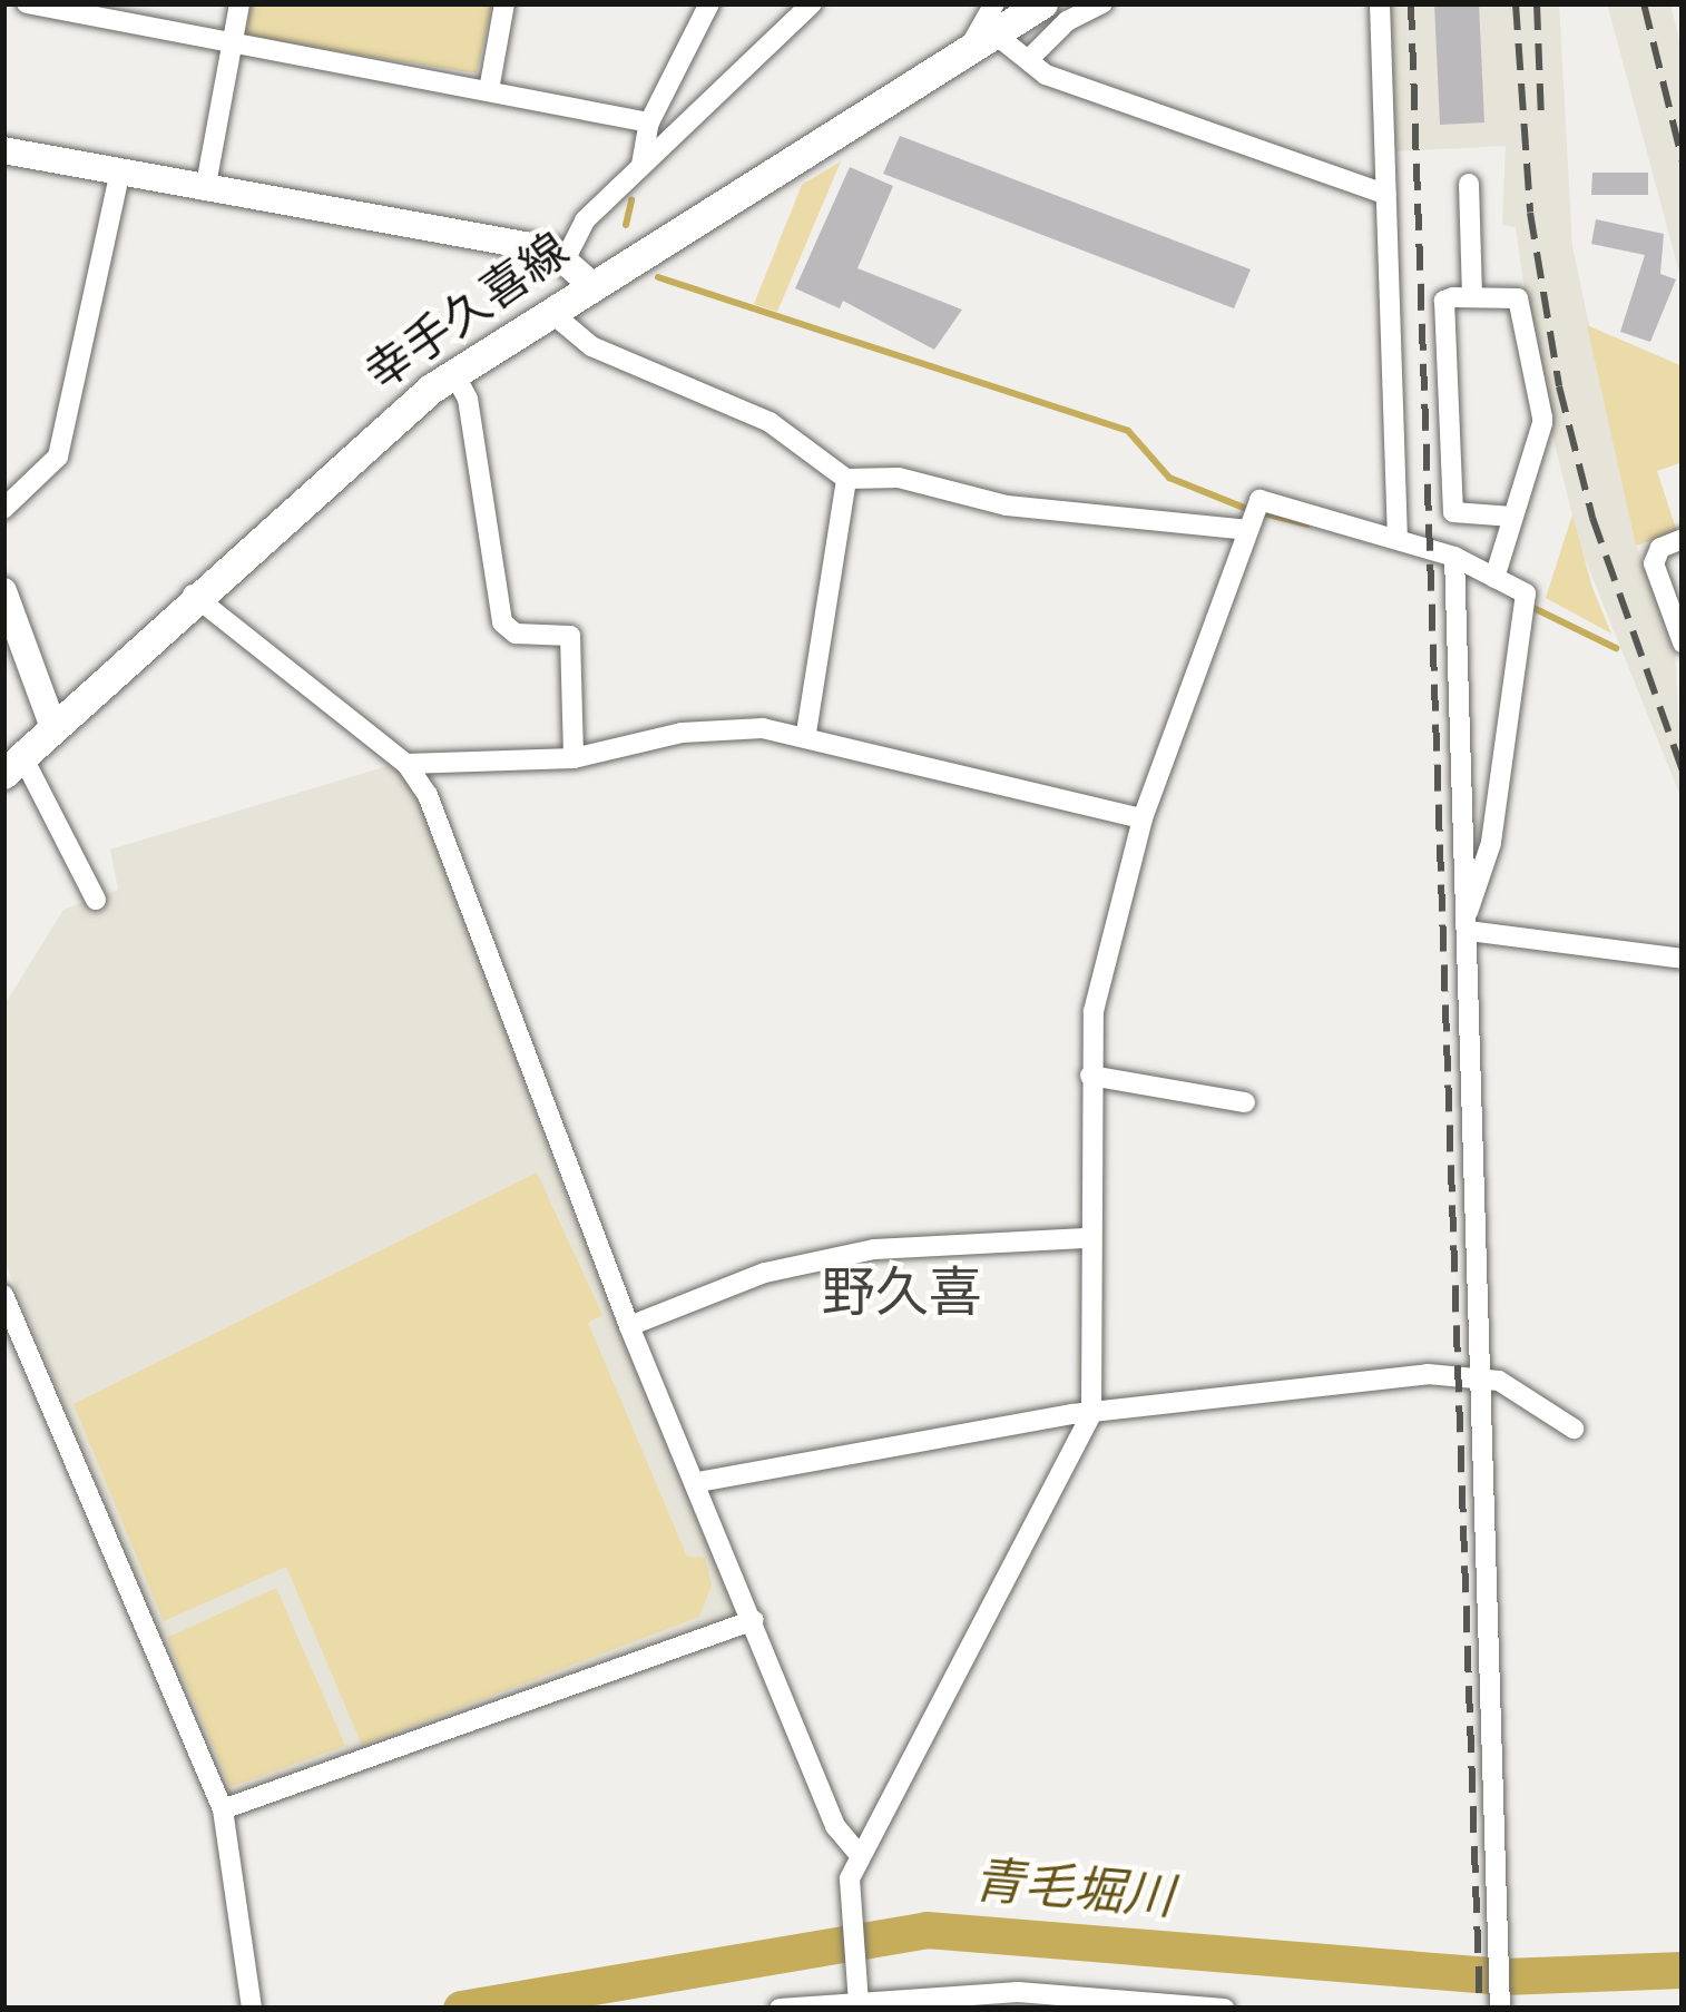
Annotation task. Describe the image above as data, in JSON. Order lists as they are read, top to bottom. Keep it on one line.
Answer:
{"streets":{"main road":["幸手久喜線"]},"districts":["野久喜"],"water":["青毛堀川"]}
